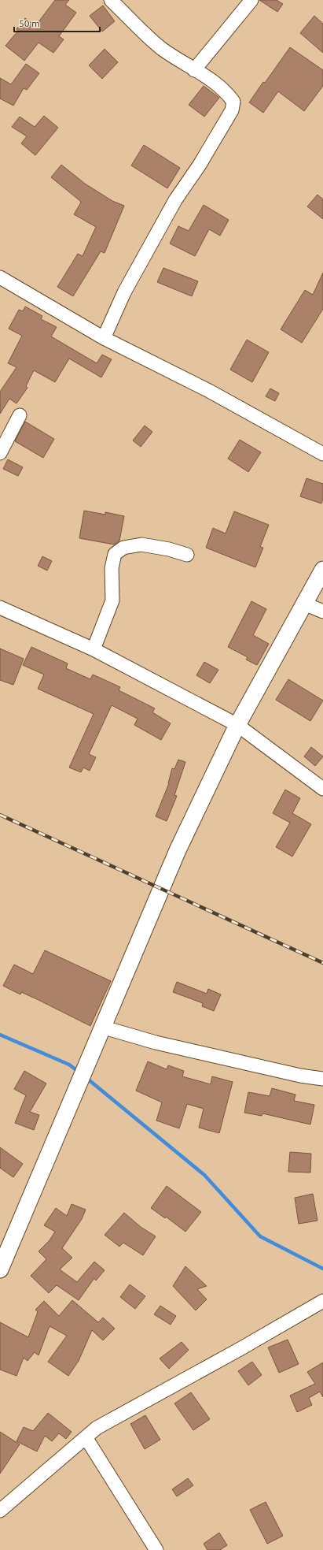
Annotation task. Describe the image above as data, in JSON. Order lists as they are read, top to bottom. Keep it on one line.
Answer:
{"scale_bar":"50 m"}
